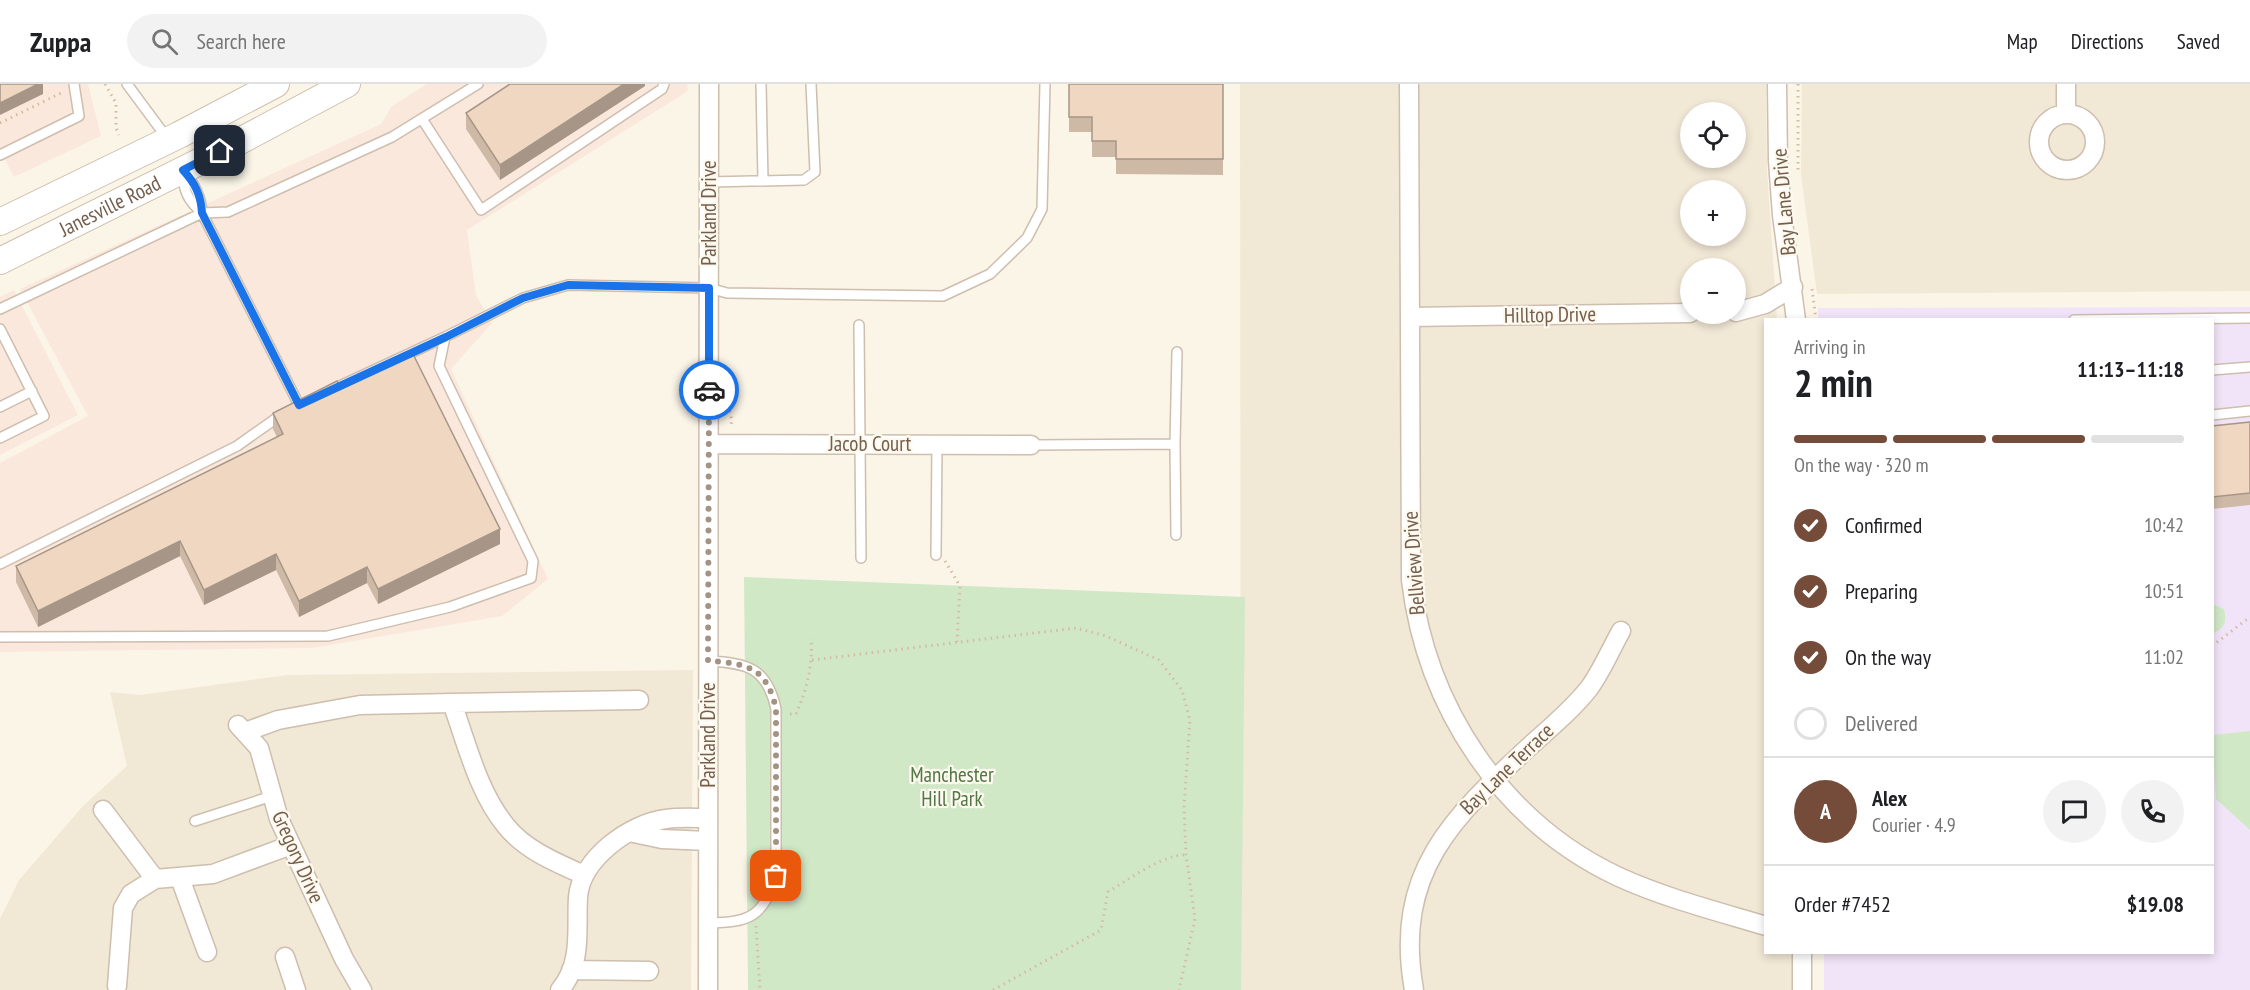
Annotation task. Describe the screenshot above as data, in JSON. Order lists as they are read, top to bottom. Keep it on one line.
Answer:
{"streets":{"main road":["Janesville Road"],"street":["Bay Lane Drive","Parkland Drive","Hilltop Drive","Jacob Court","Bellview Drive","Bay Lane Terrace","Gregory Drive"]},"crossings":[["Parkland Drive","Jacob Court"],["Hilltop Drive","Bellview Drive"],["Bellview Drive","Bay Lane Terrace"]],"parks":["Manchester Hill Park"],"page":{"header":"Zuppa","search":"Search here","nav":["Map","Directions","Saved"],"map_buttons":["+","−"],"heading":["2 min","Arriving in","11:13–11:18"],"panel":["Alex","Courier · 4.9","Order #7452","$19.08"],"bar":"On the way · 320 m","list":[["Confirmed","10:42"],["Preparing","10:51"],["On the way","11:02"],"Delivered"],"round":"A"}}
